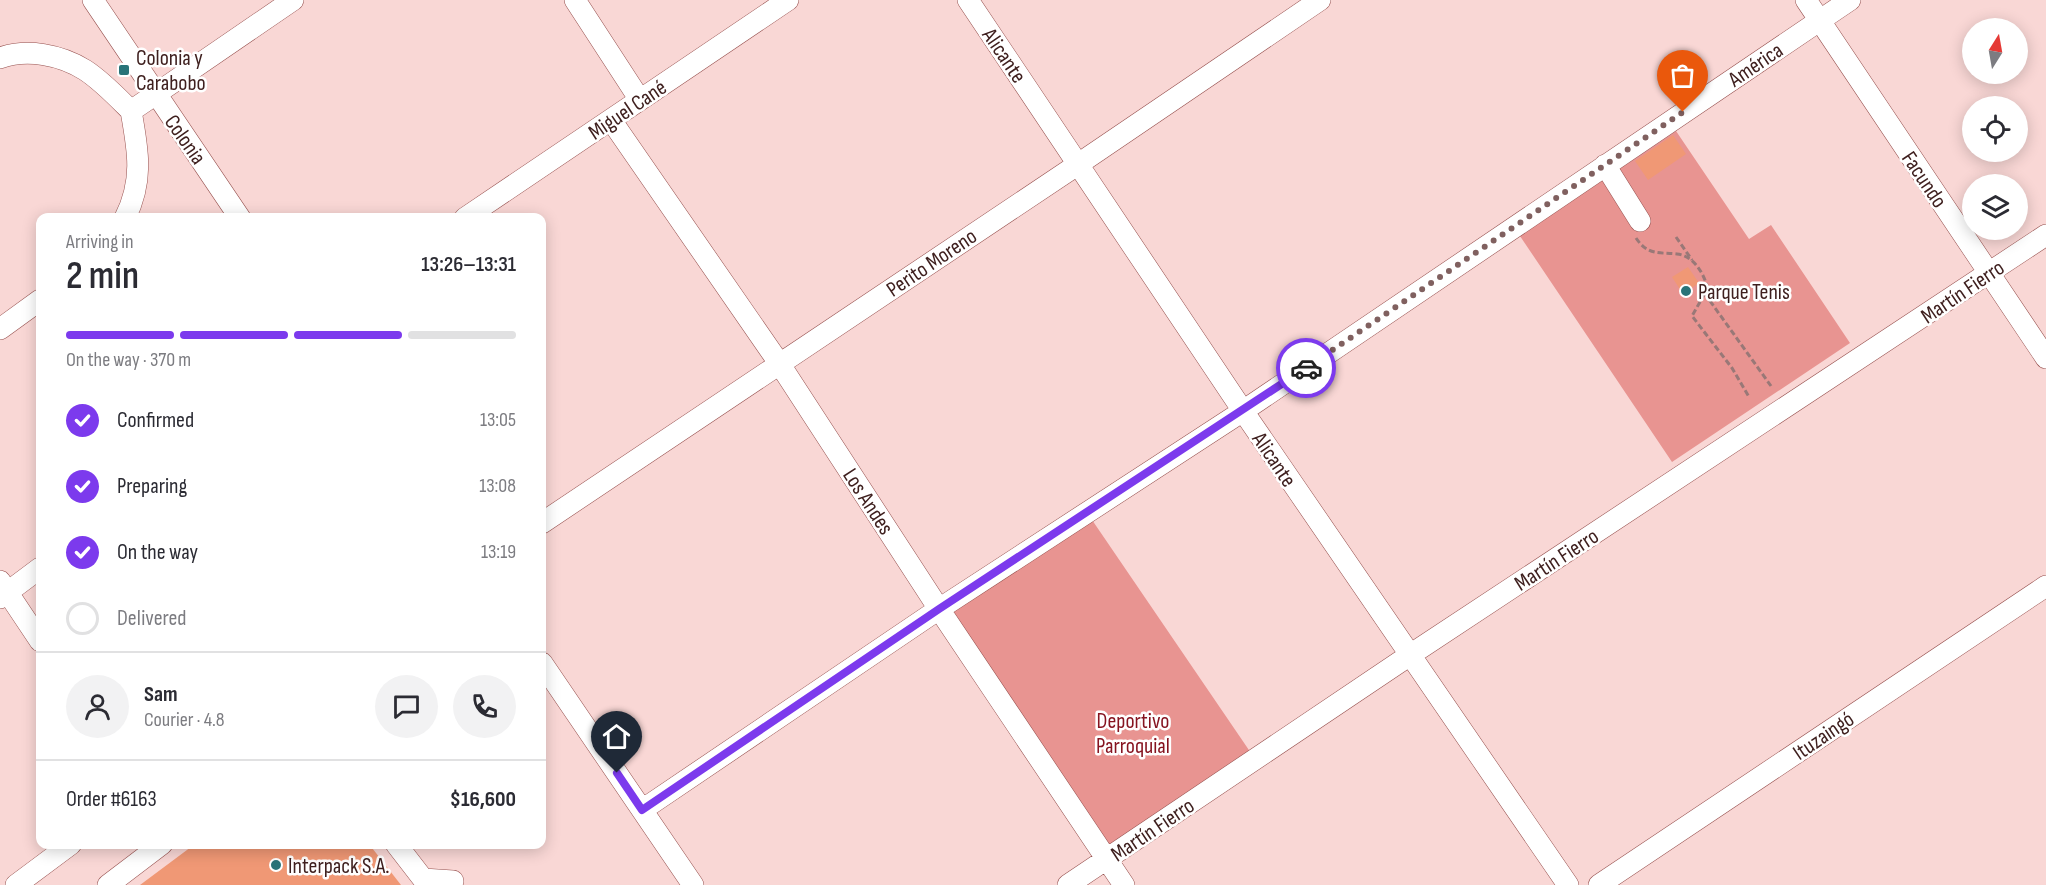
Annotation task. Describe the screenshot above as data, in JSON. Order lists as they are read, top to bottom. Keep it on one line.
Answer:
{"streets":{"street":["Alicante","América","Miguel Cané","Colonia","Facundo","Perito Moreno","Martín Fierro","Los Andes","Ituzaingó"]},"crossings":[["Alicante","América"],["Alicante","Perito Moreno"],["Alicante","Martín Fierro"],["América","Facundo"],["América","Los Andes"],["Miguel Cané","Los Andes"],["Facundo","Martín Fierro"],["Perito Moreno","Los Andes"],["Martín Fierro","Los Andes"]],"parks":["Deportivo Parroquial"],"places":{"transit":["Colonia y Carabobo"],"other":["Parque Tenis","Interpack S.A."]},"north":"top","page":{"heading":["2 min","Arriving in","13:26–13:31"],"panel":["Sam","Courier · 4.8","Order #6163","$16,600"],"bar":"On the way · 370 m","list":[["Confirmed","13:05"],["Preparing","13:08"],["On the way","13:19"],"Delivered"]}}
